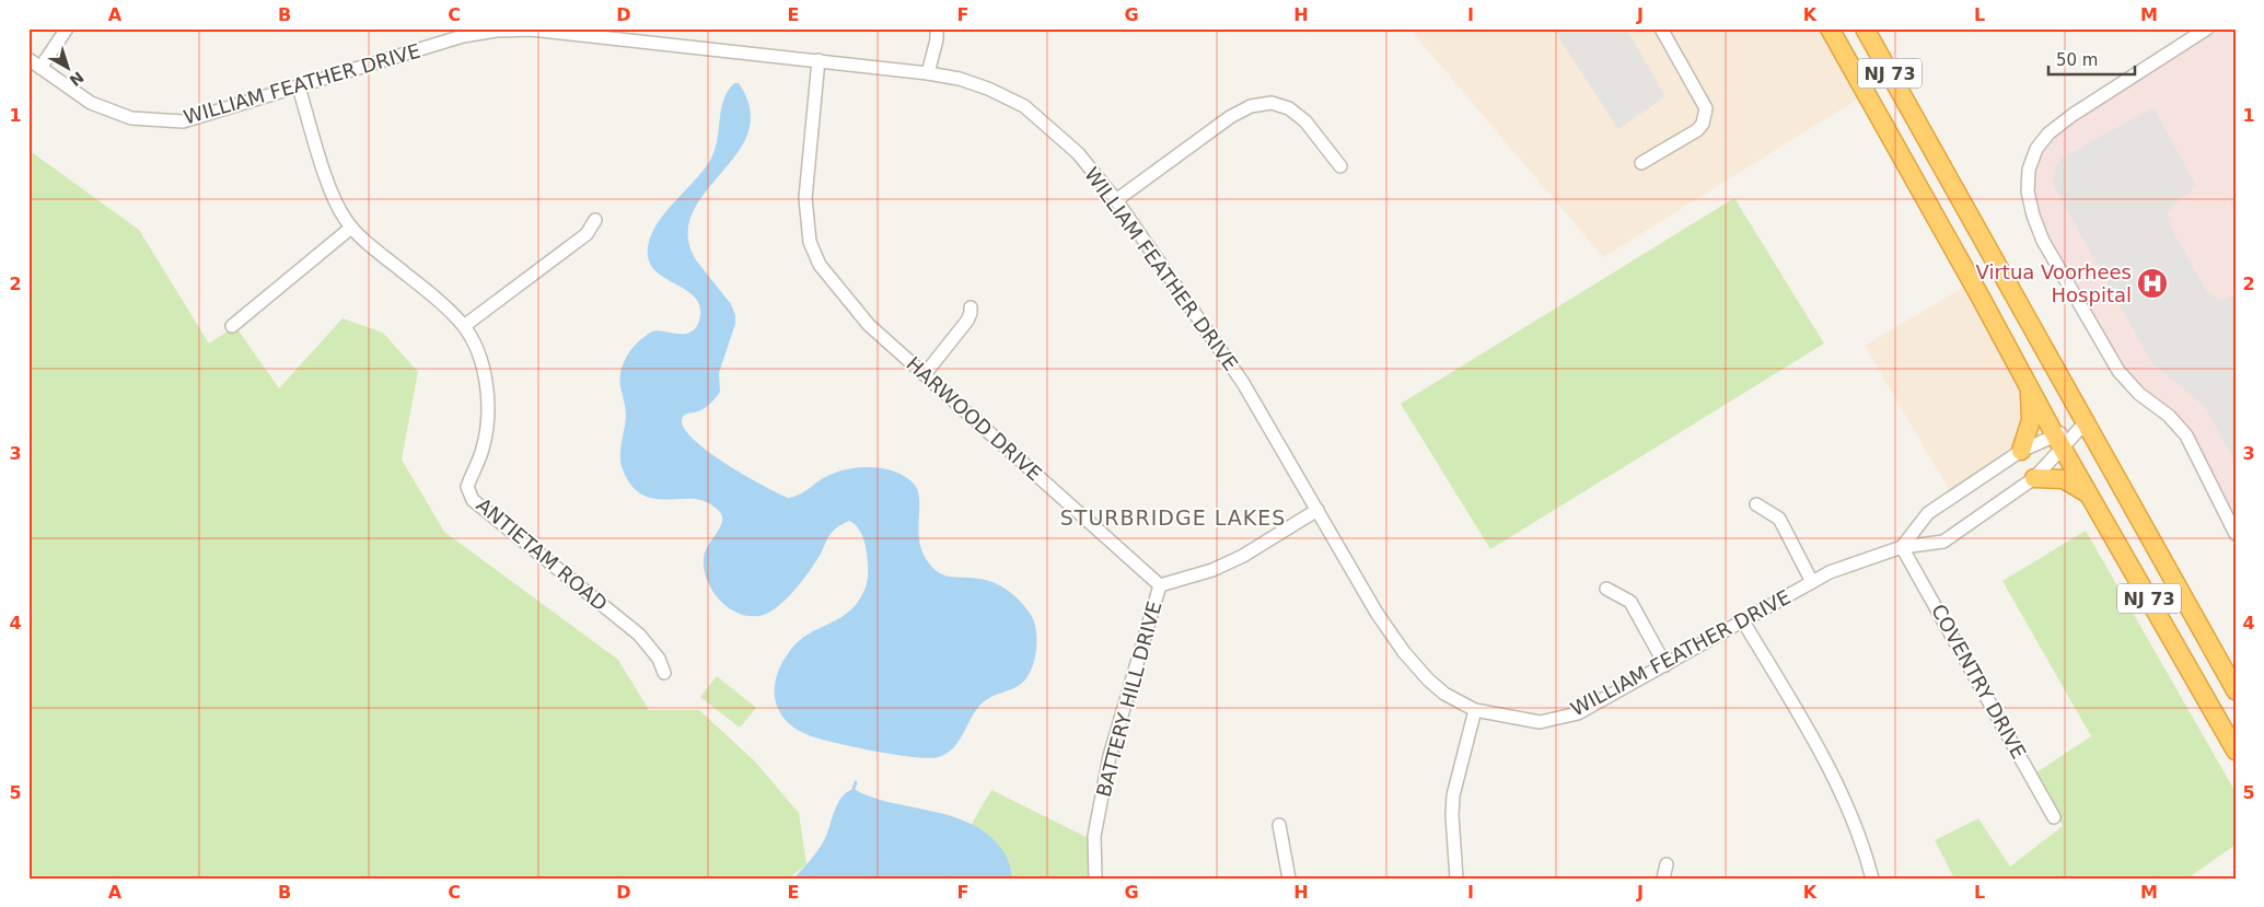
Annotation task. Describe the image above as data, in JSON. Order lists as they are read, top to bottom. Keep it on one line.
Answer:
{"streets":{"highway":["NJ 73"],"street":["WILLIAM FEATHER DRIVE","HARWOOD DRIVE","ANTIETAM ROAD","COVENTRY DRIVE","BATTERY HILL DRIVE"]},"crossings":[["NJ 73","WILLIAM FEATHER DRIVE"],["WILLIAM FEATHER DRIVE","HARWOOD DRIVE"],["WILLIAM FEATHER DRIVE","ANTIETAM ROAD"],["WILLIAM FEATHER DRIVE","COVENTRY DRIVE"],["HARWOOD DRIVE","BATTERY HILL DRIVE"]],"districts":["STURBRIDGE LAKES"],"places":{"hospital":["Virtua Voorhees Hospital"]},"scale_bar":"50 m","north":"bottom right","grid":{"columns":["A","B","C","D","E","F","G","H","I","J","K","L","M"],"rows":["1","2","3","4","5"]}}
